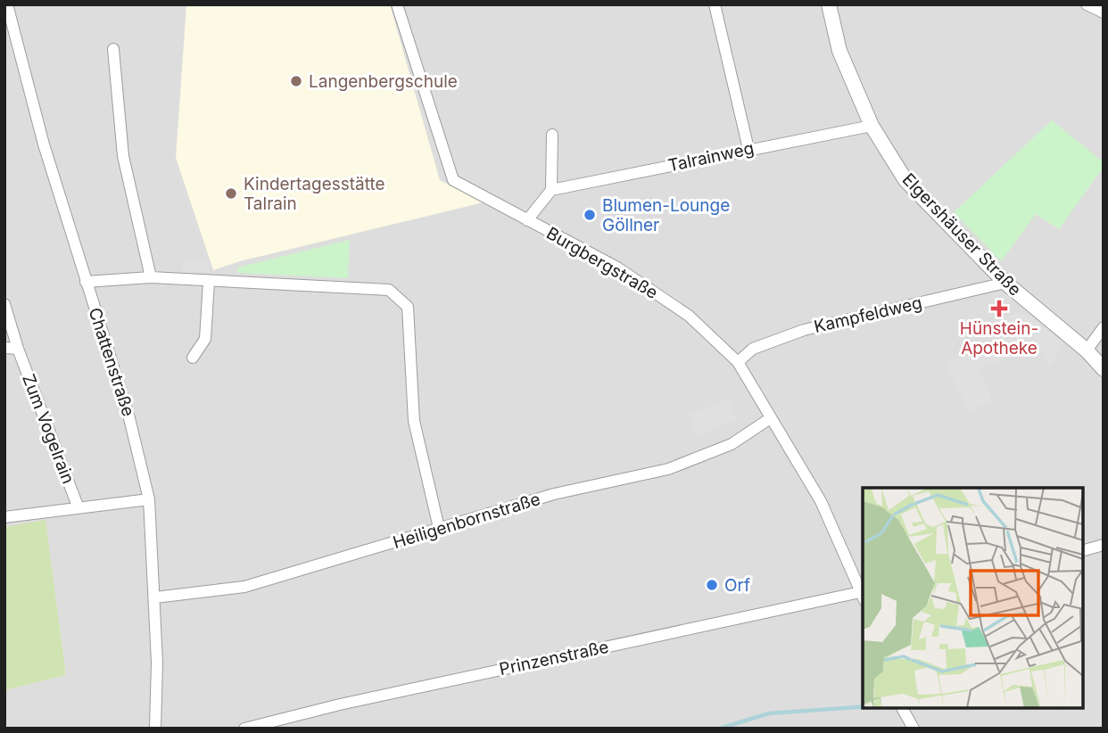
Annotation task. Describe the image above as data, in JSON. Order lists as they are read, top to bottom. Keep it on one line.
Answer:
{"streets":{"street":["Talrainweg","Elgershäuser Straße","Burgbergstraße","Kampfeldweg","Chattenstraße","Zum Vogelrain","Heiligenbornstraße","Prinzenstraße"]},"crossings":[["Talrainweg","Elgershäuser Straße"],["Elgershäuser Straße","Kampfeldweg"],["Burgbergstraße","Kampfeldweg"],["Burgbergstraße","Heiligenbornstraße"],["Chattenstraße","Heiligenbornstraße"]],"places":{"other":["Langenbergschule","Kindertagesstätte Talrain","Blumen-Lounge Göllner","Orf"],"health":["Hünstein- Apotheke"]}}
